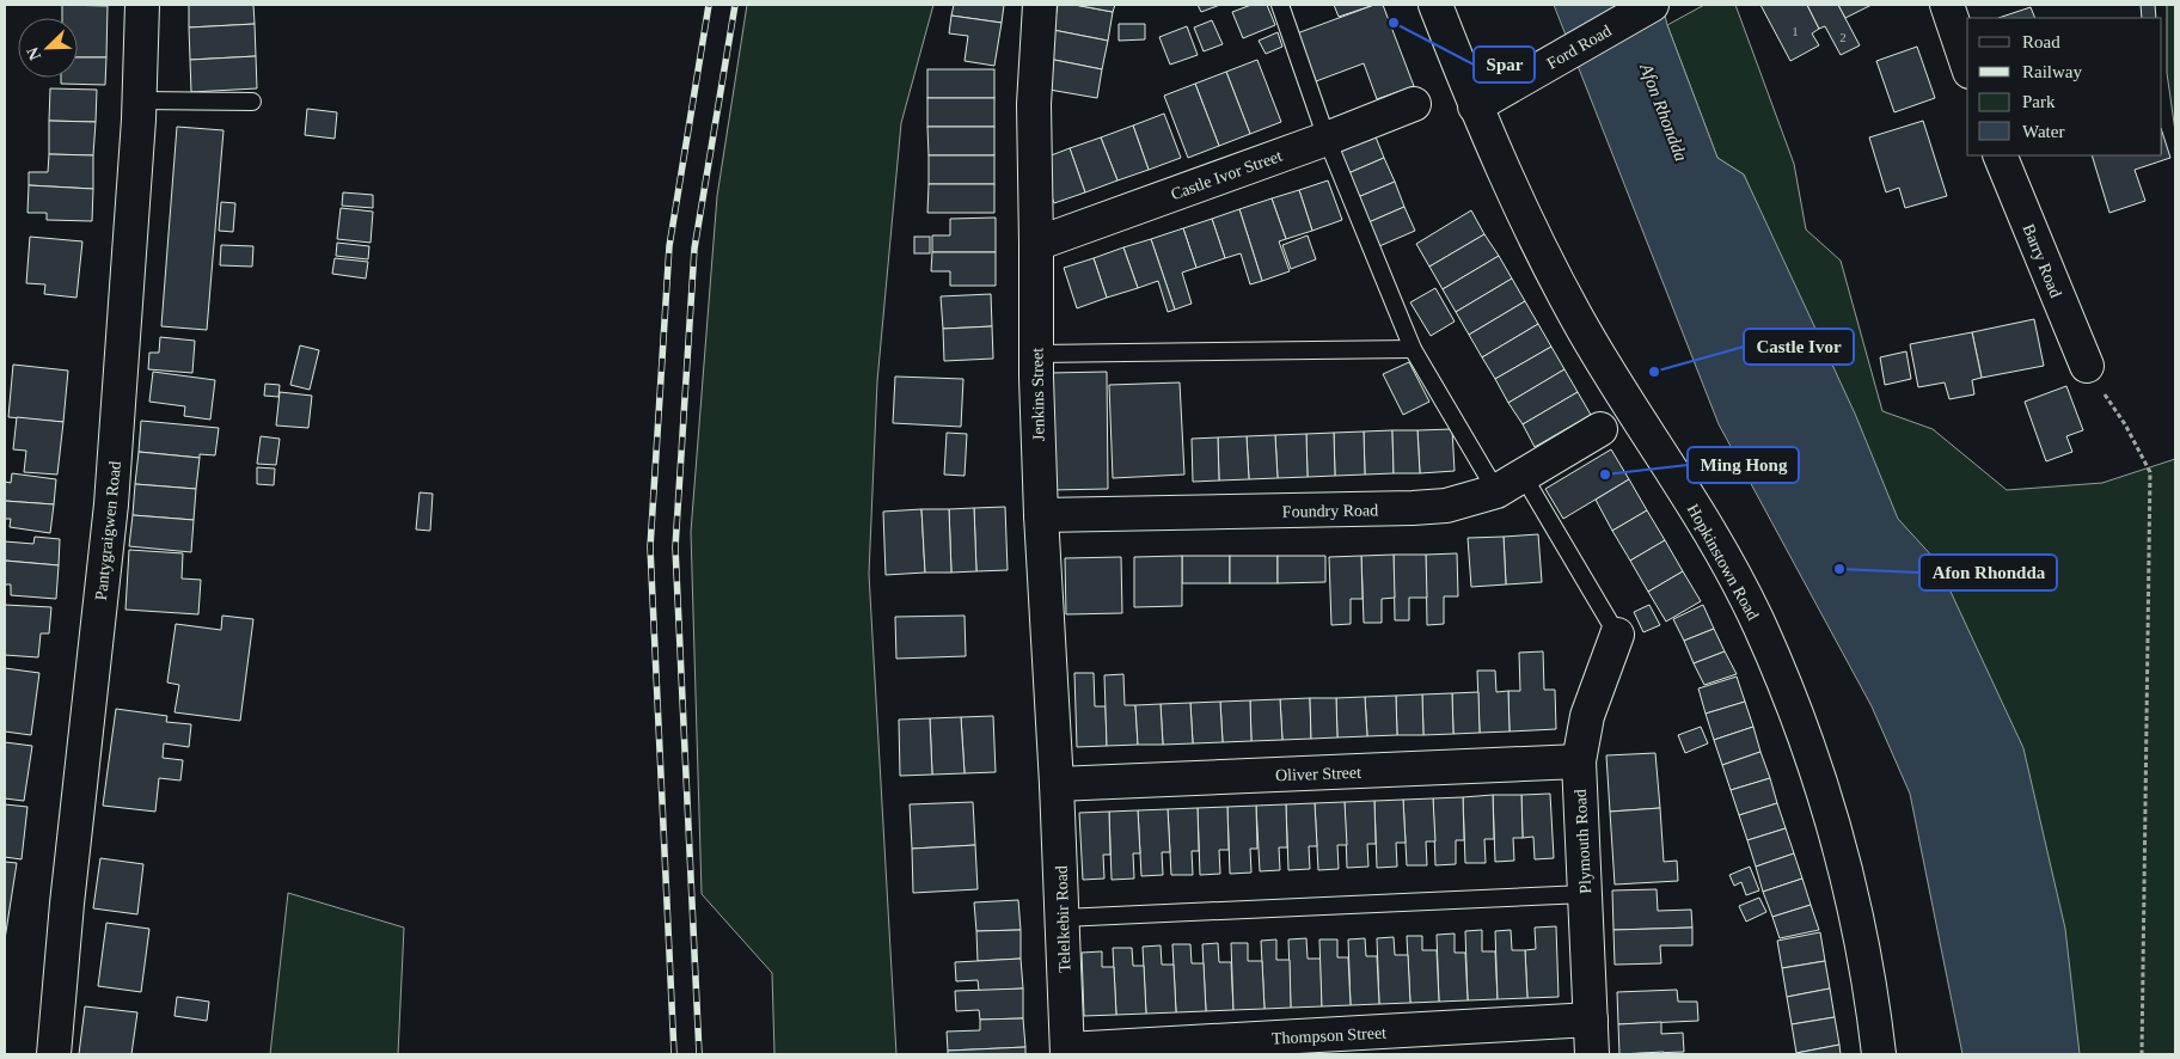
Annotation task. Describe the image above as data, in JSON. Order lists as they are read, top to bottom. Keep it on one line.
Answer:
{"streets":{"street":["Ford Road","Castle Ivor Street","Barry Road","Jenkins Street","Foundry Road","Pantygraigwen Road","Hopkinstown Road","Oliver Street","Plymouth Road","Telelkebir Road","Thompson Street"]},"crossings":[["Ford Road","Hopkinstown Road"],["Castle Ivor Street","Jenkins Street"],["Jenkins Street","Foundry Road"],["Jenkins Street","Oliver Street"],["Jenkins Street","Telelkebir Road"],["Oliver Street","Plymouth Road"],["Oliver Street","Telelkebir Road"],["Plymouth Road","Thompson Street"],["Telelkebir Road","Thompson Street"]],"water":["Afon Rhondda"],"places":["Spar","Castle Ivor","Ming Hong","Afon Rhondda"],"house_numbers":["1","2"],"legend":["Road","Railway","Park","Water"],"north":"bottom left"}
